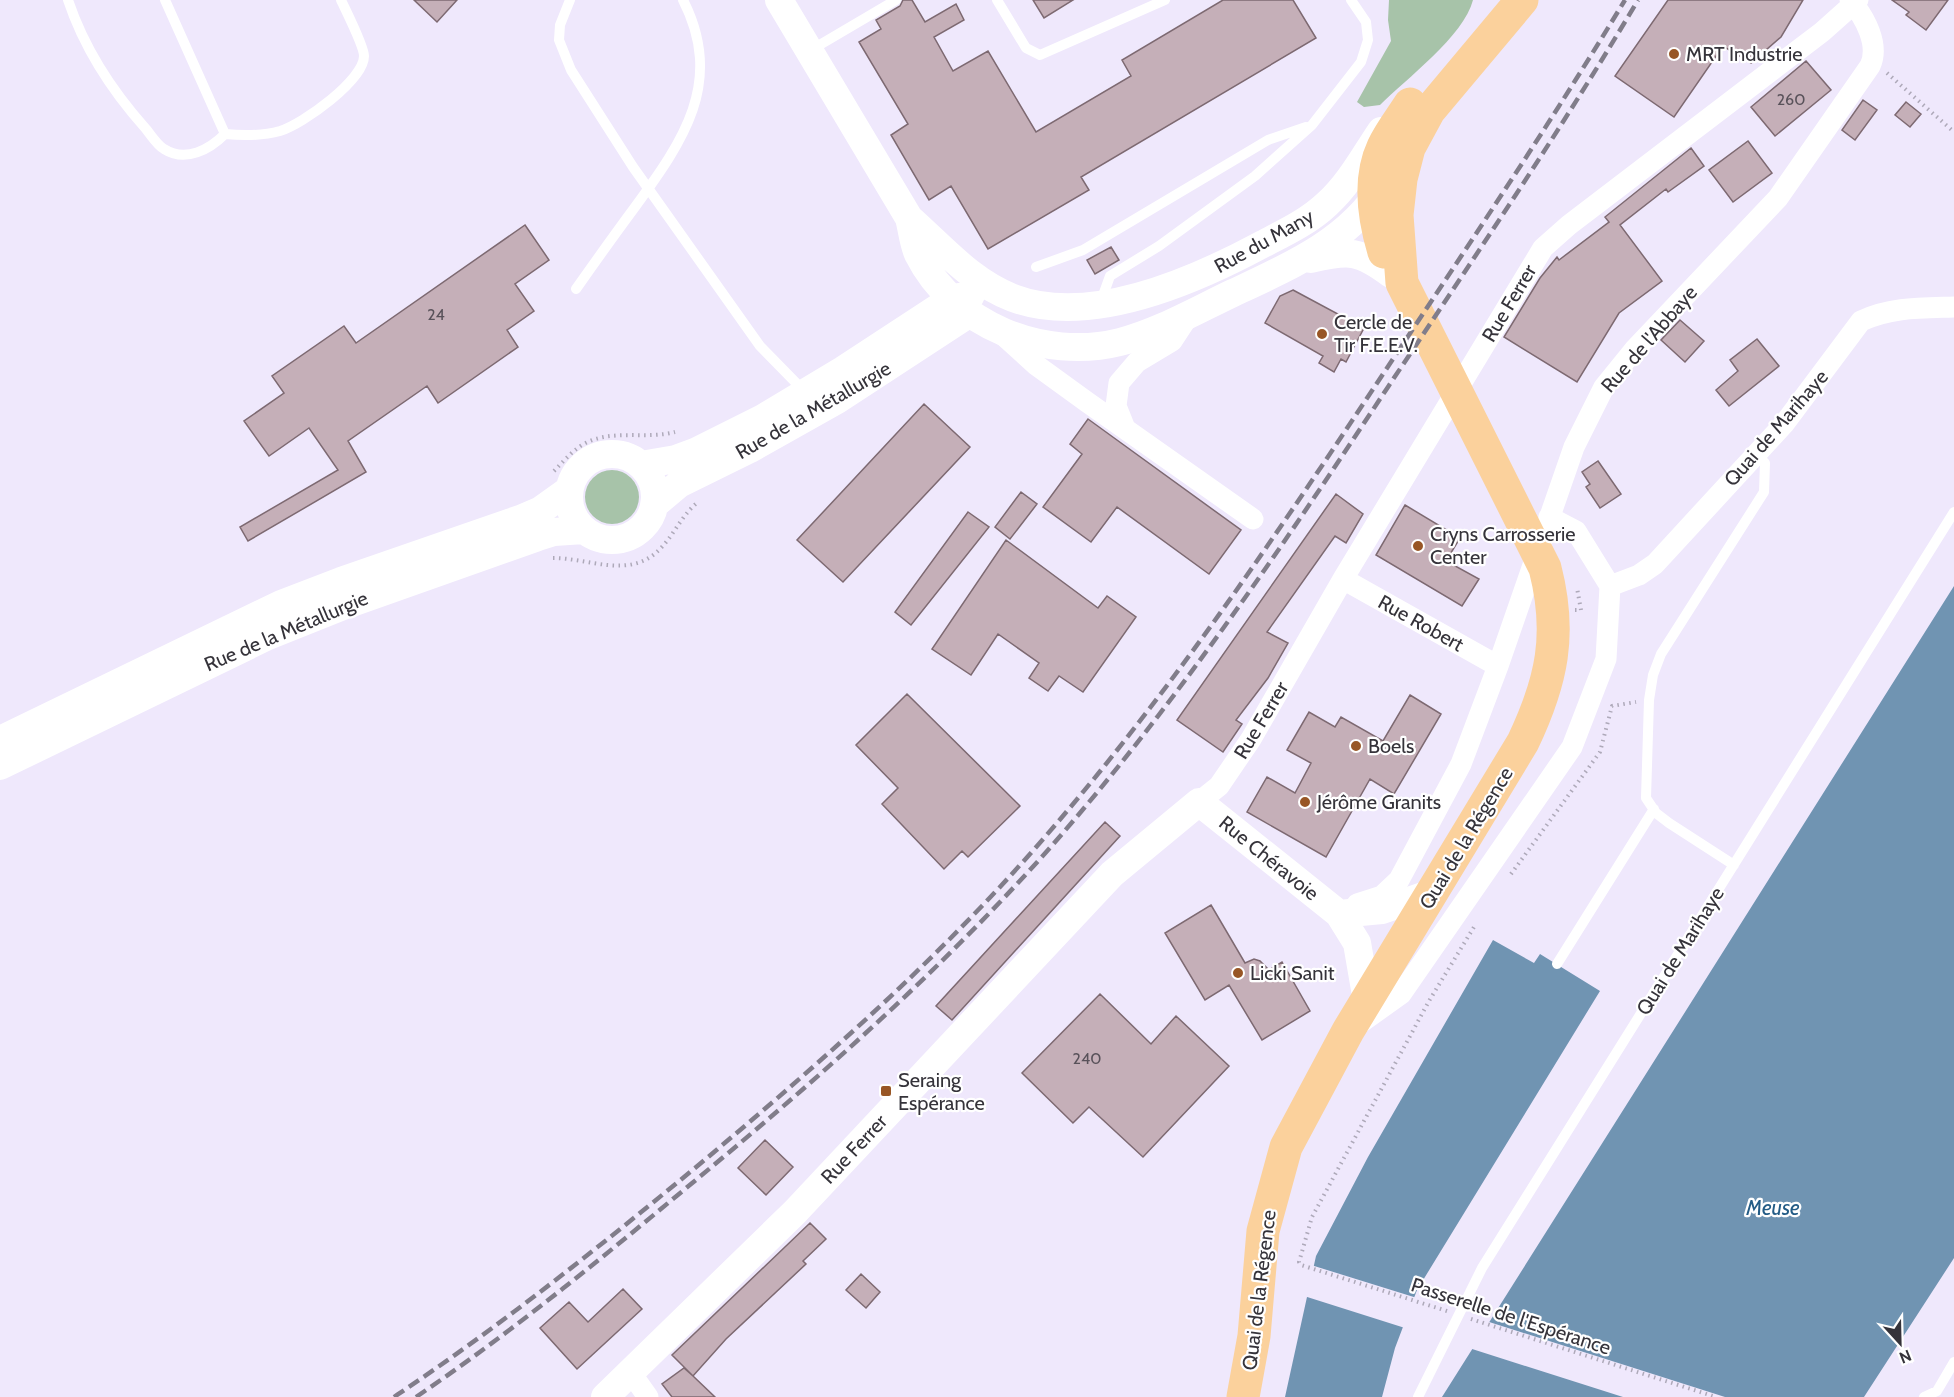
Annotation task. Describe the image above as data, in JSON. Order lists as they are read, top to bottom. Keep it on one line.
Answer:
{"streets":{"main road":["Rue du Many","Quai de la Régence"],"street":["Rue Ferrer","Rue de l'Abbaye","Rue de la Métallurgie","Quai de Marihaye","Rue Robert","Rue Chéravoie"],"path":["Passerelle de l'Espérance"]},"crossings":[["Rue du Many","Rue de la Métallurgie"],["Rue Ferrer","Rue Robert"],["Rue Ferrer","Rue Chéravoie"],["Rue de l'Abbaye","Rue Robert"],["Rue de l'Abbaye","Rue Chéravoie"]],"water":["Meuse"],"places":{"other":["MRT Industrie","Cercle de Tir F.E.E.V.","Cryns Carrosserie Center","Boels","Jérôme Granits","Licki Sanit"],"transit":["Seraing Espérance"]},"house_numbers":["260","24","240"],"north":"bottom"}
